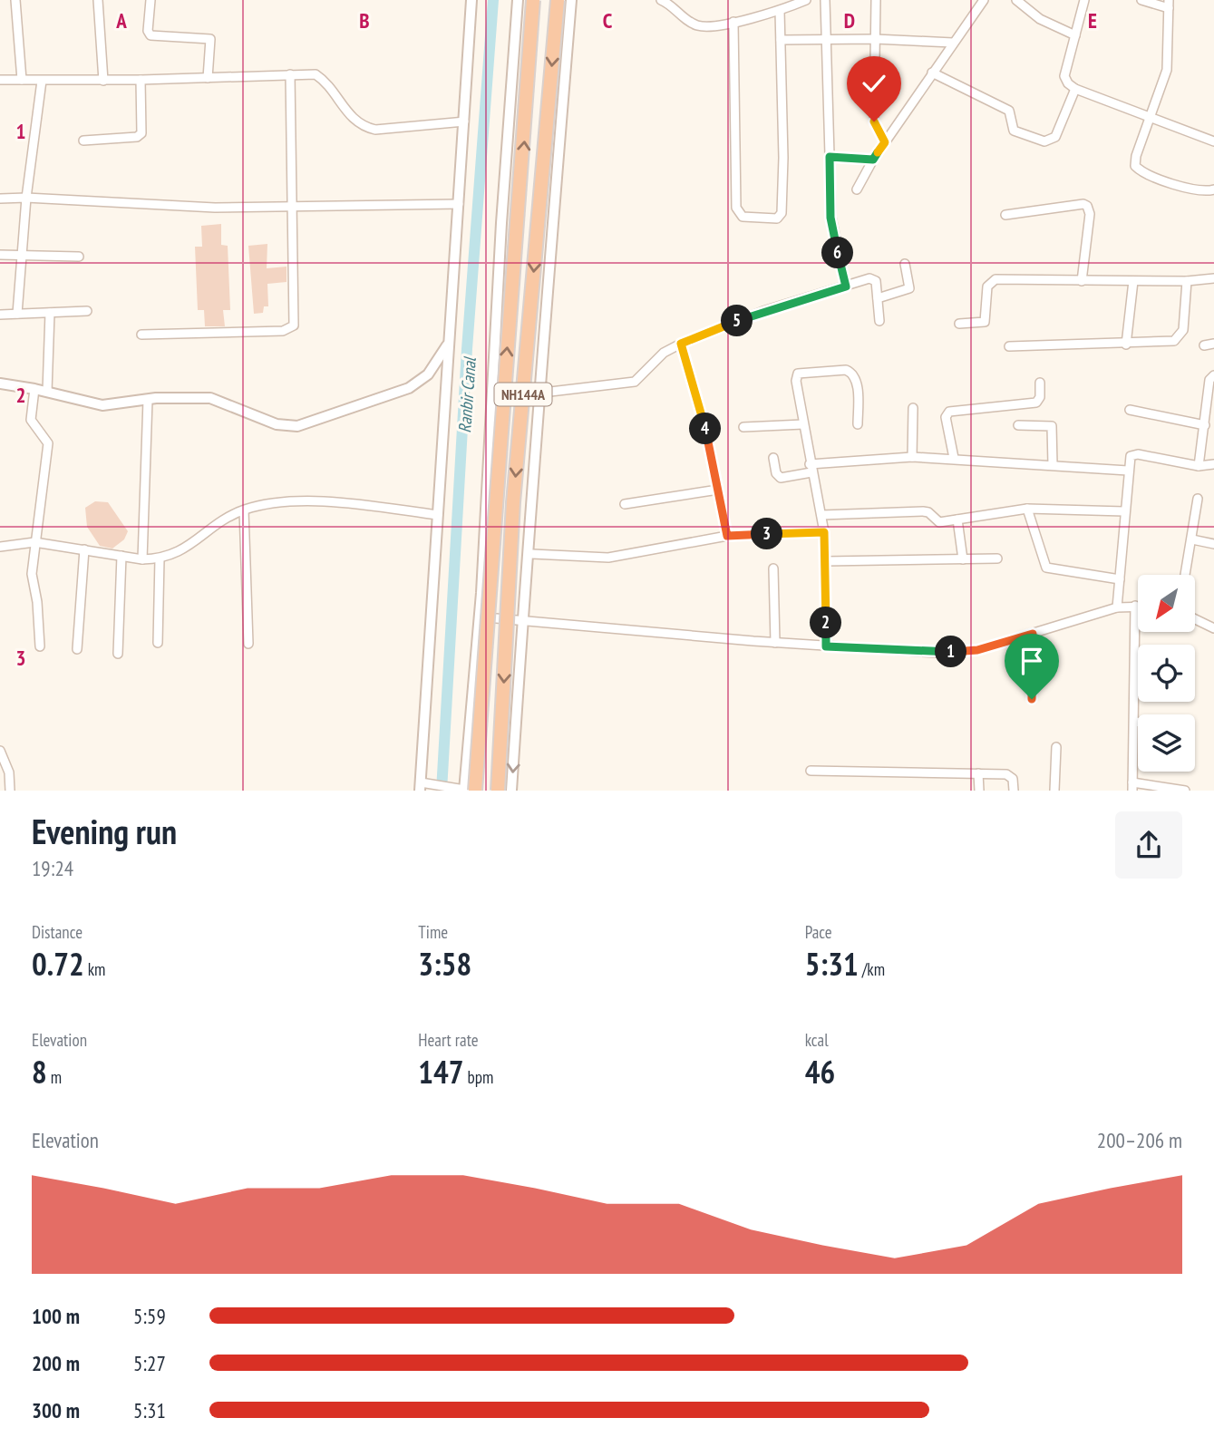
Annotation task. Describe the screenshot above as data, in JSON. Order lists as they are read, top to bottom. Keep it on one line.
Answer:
{"streets":{"highway":["NH144A"]},"water":["Ranbir Canal"],"north":"bottom left","page":{"pins":["6","5","4","3","2","1"],"heading":["Evening run","19:24"],"stats":[["Distance","0.72 km"],["Time","3:58"],["Pace","5:31 /km"],["Elevation","8 m"],["Heart rate","147 bpm"],["kcal","46"]],"chart":["Elevation","200–206 m"],"list":[{"name":"100 m","note":"5:59"},{"name":"200 m","note":"5:27"},{"name":"300 m","note":"5:31"}]},"grid":{"columns":["A","B","C","D","E"],"rows":["1","2","3"]}}
